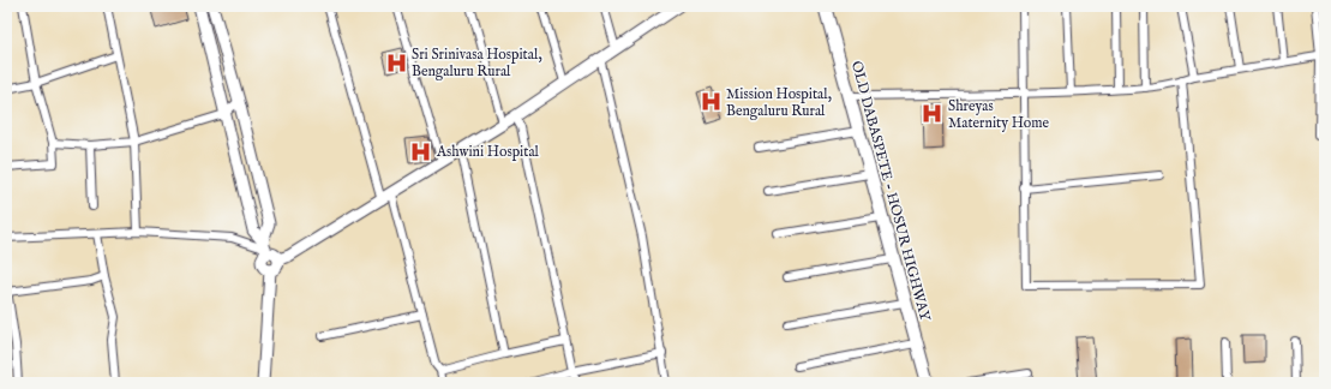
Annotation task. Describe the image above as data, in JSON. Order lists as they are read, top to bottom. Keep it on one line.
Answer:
{"streets":{"main road":["OLD DABASPETE - HOSUR HIGHWAY"]},"places":{"hospital":["Sri Srinivasa Hospital, Bengaluru Rural","Mission Hospital, Bengaluru Rural","Shreyas Maternity Home","Ashwini Hospital"]}}
